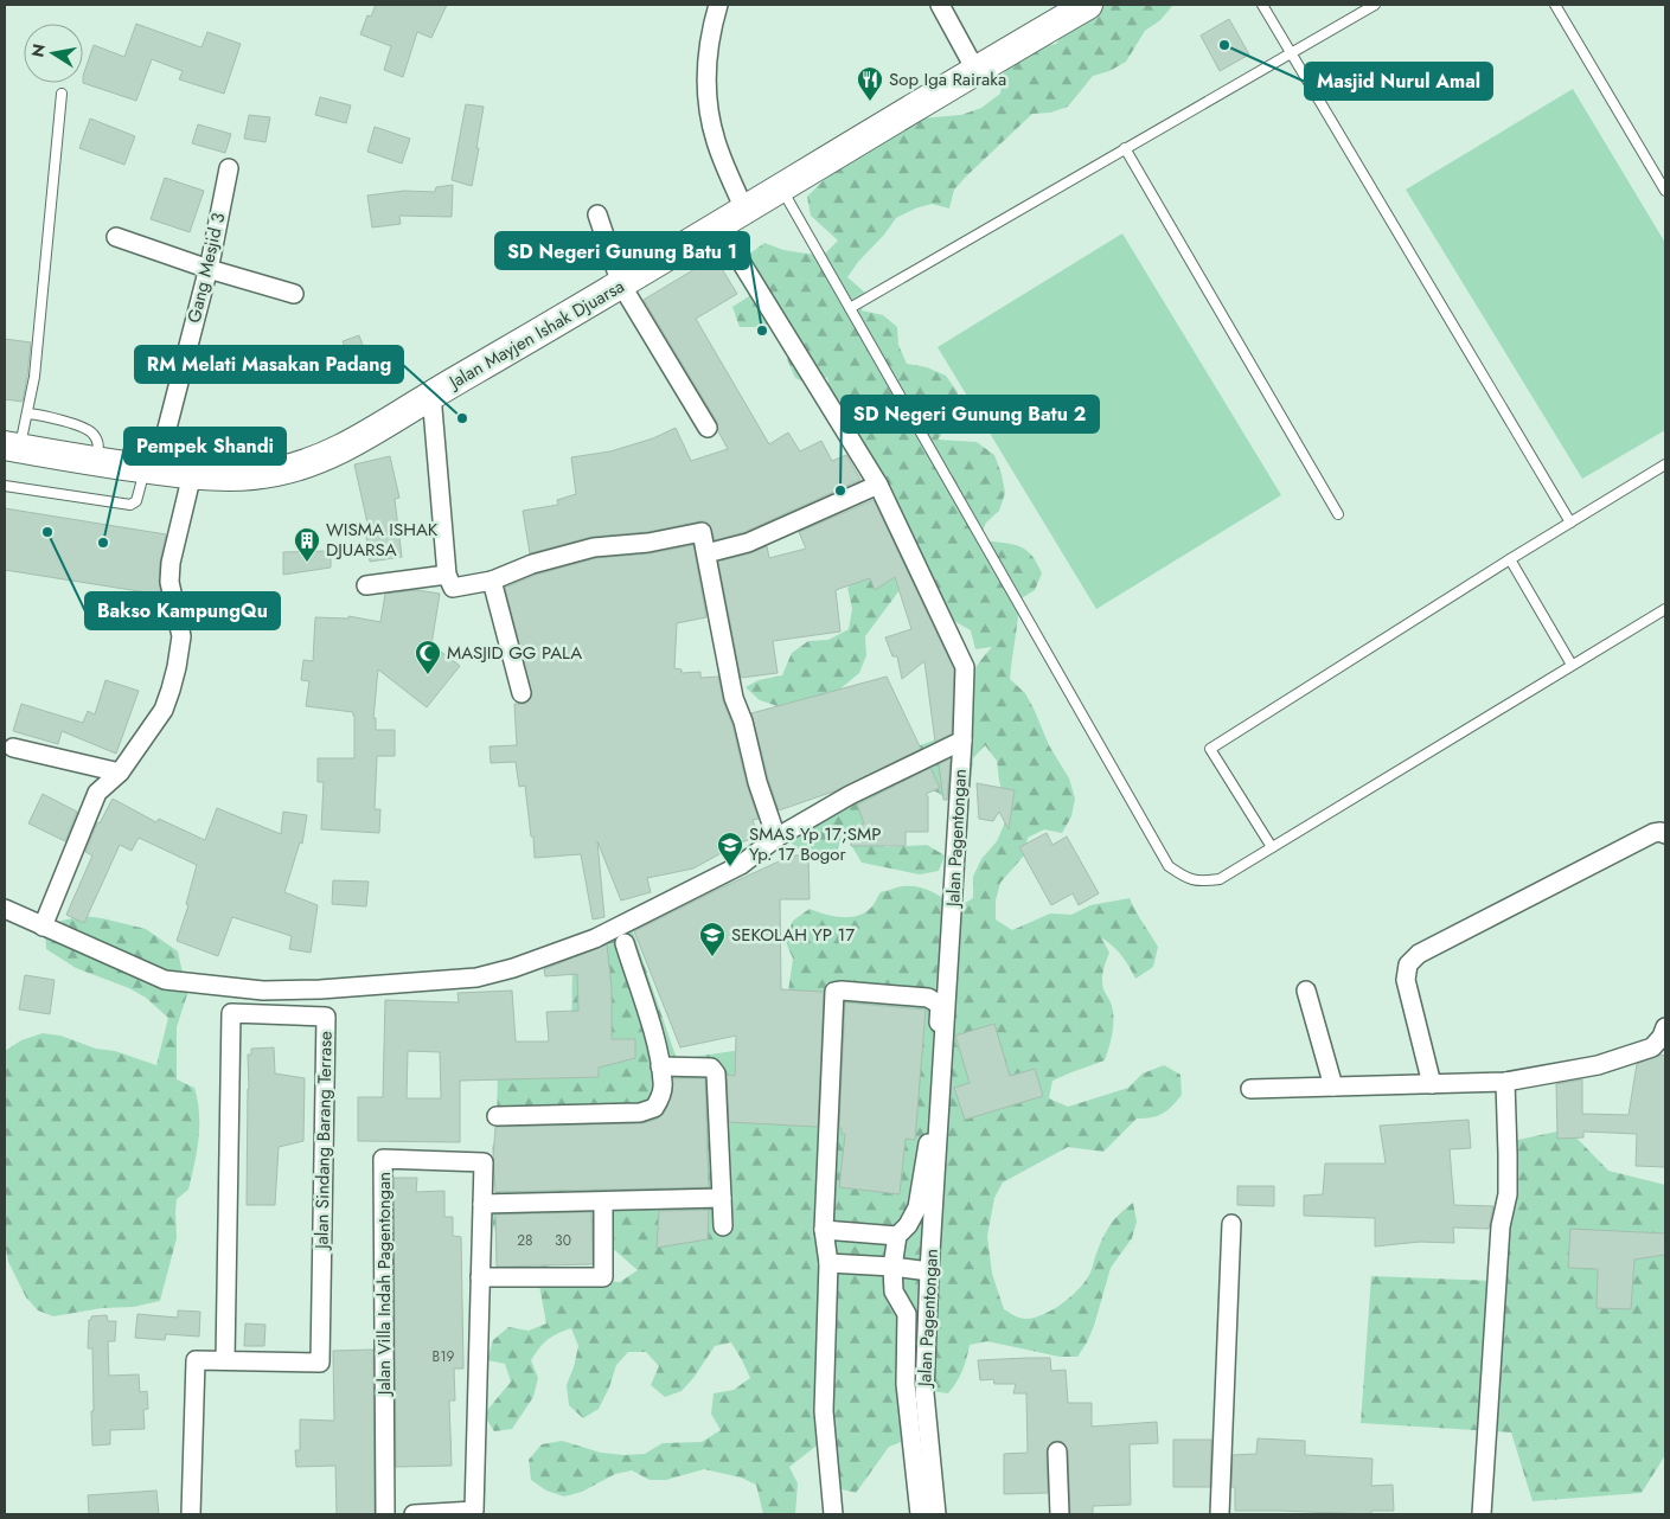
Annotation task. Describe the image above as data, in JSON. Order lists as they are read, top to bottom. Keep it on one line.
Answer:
{"streets":{"main road":["Jalan Mayjen Ishak Djuarsa"],"street":["Gang Mesjid 3","Jalan Pagentongan","Jalan Sindang Barang Terrase","Jalan Villa Indah Pagentongan"]},"crossings":[["Gang Mesjid 3","Jalan Mayjen Ishak Djuarsa"],["Jalan Mayjen Ishak Djuarsa","Jalan Pagentongan"]],"places":{"other":["Masjid Nurul Amal","SD Negeri Gunung Batu 1","RM Melati Masakan Padang","SD Negeri Gunung Batu 2","Bakso KampungQu","Pempek Shandi"],"restaurant":["Sop Iga Rairaka"],"building":["WISMA ISHAK DJUARSA"],"mosque":["MASJID GG PALA"],"school or university":["SMAS Yp 17;SMP Yp. 17 Bogor","SEKOLAH YP 17"]},"house_numbers":["28","30","B19"],"north":"left"}
